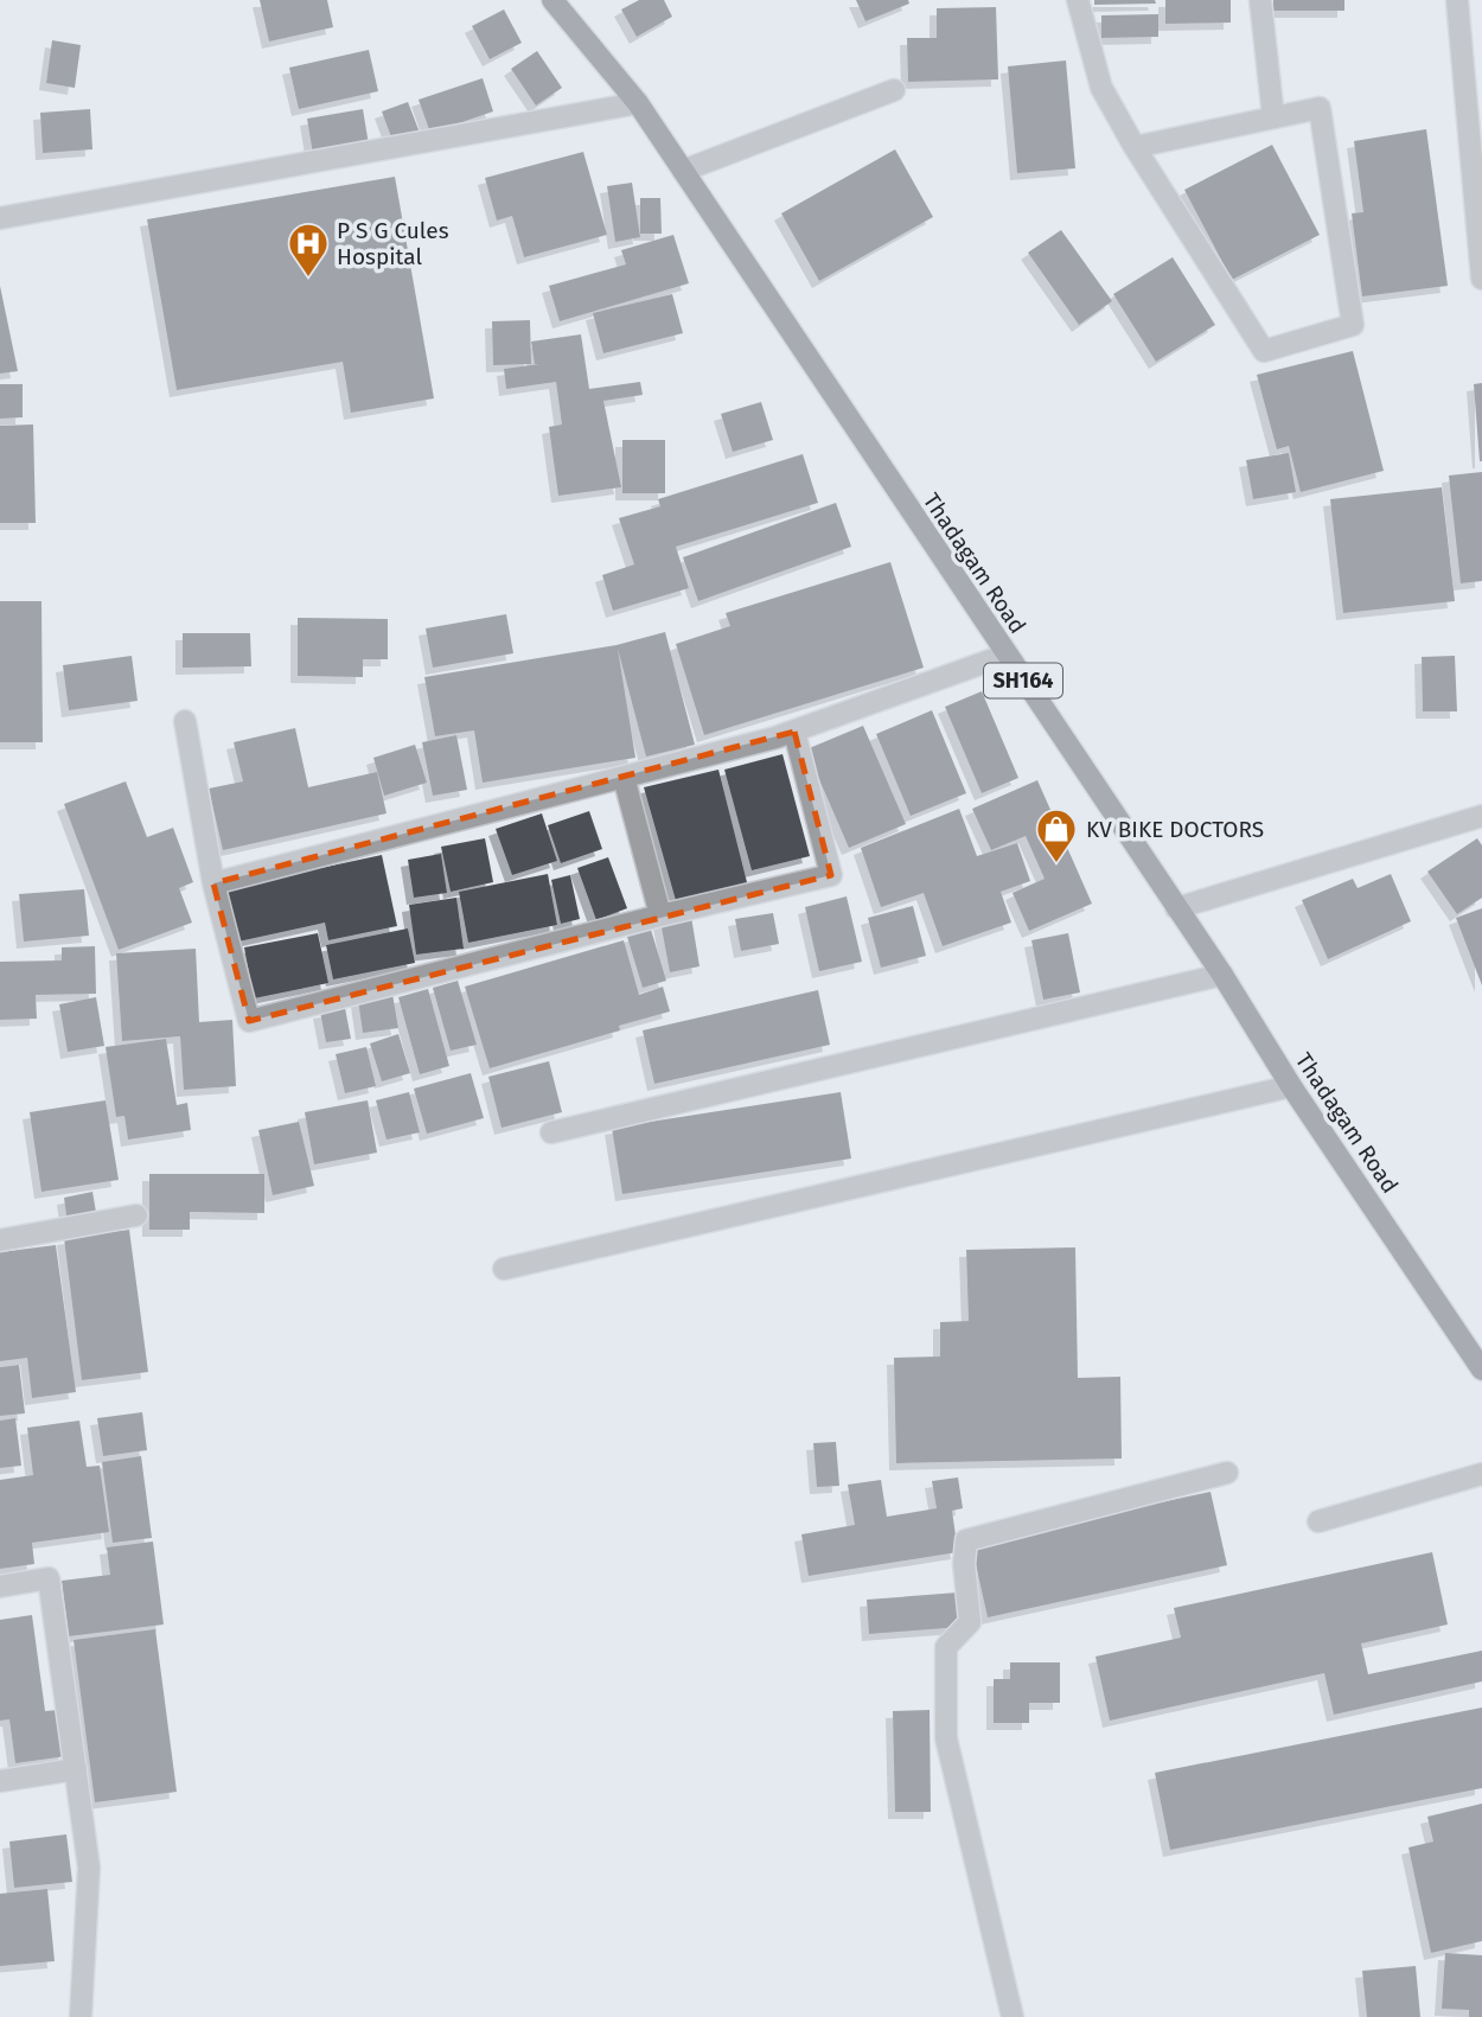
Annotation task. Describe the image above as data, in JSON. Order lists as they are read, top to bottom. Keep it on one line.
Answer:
{"streets":{"main road":["Thadagam Road","SH164"]},"places":{"hospital":["P S G Cules Hospital"],"shop":["KV BIKE DOCTORS"]}}
